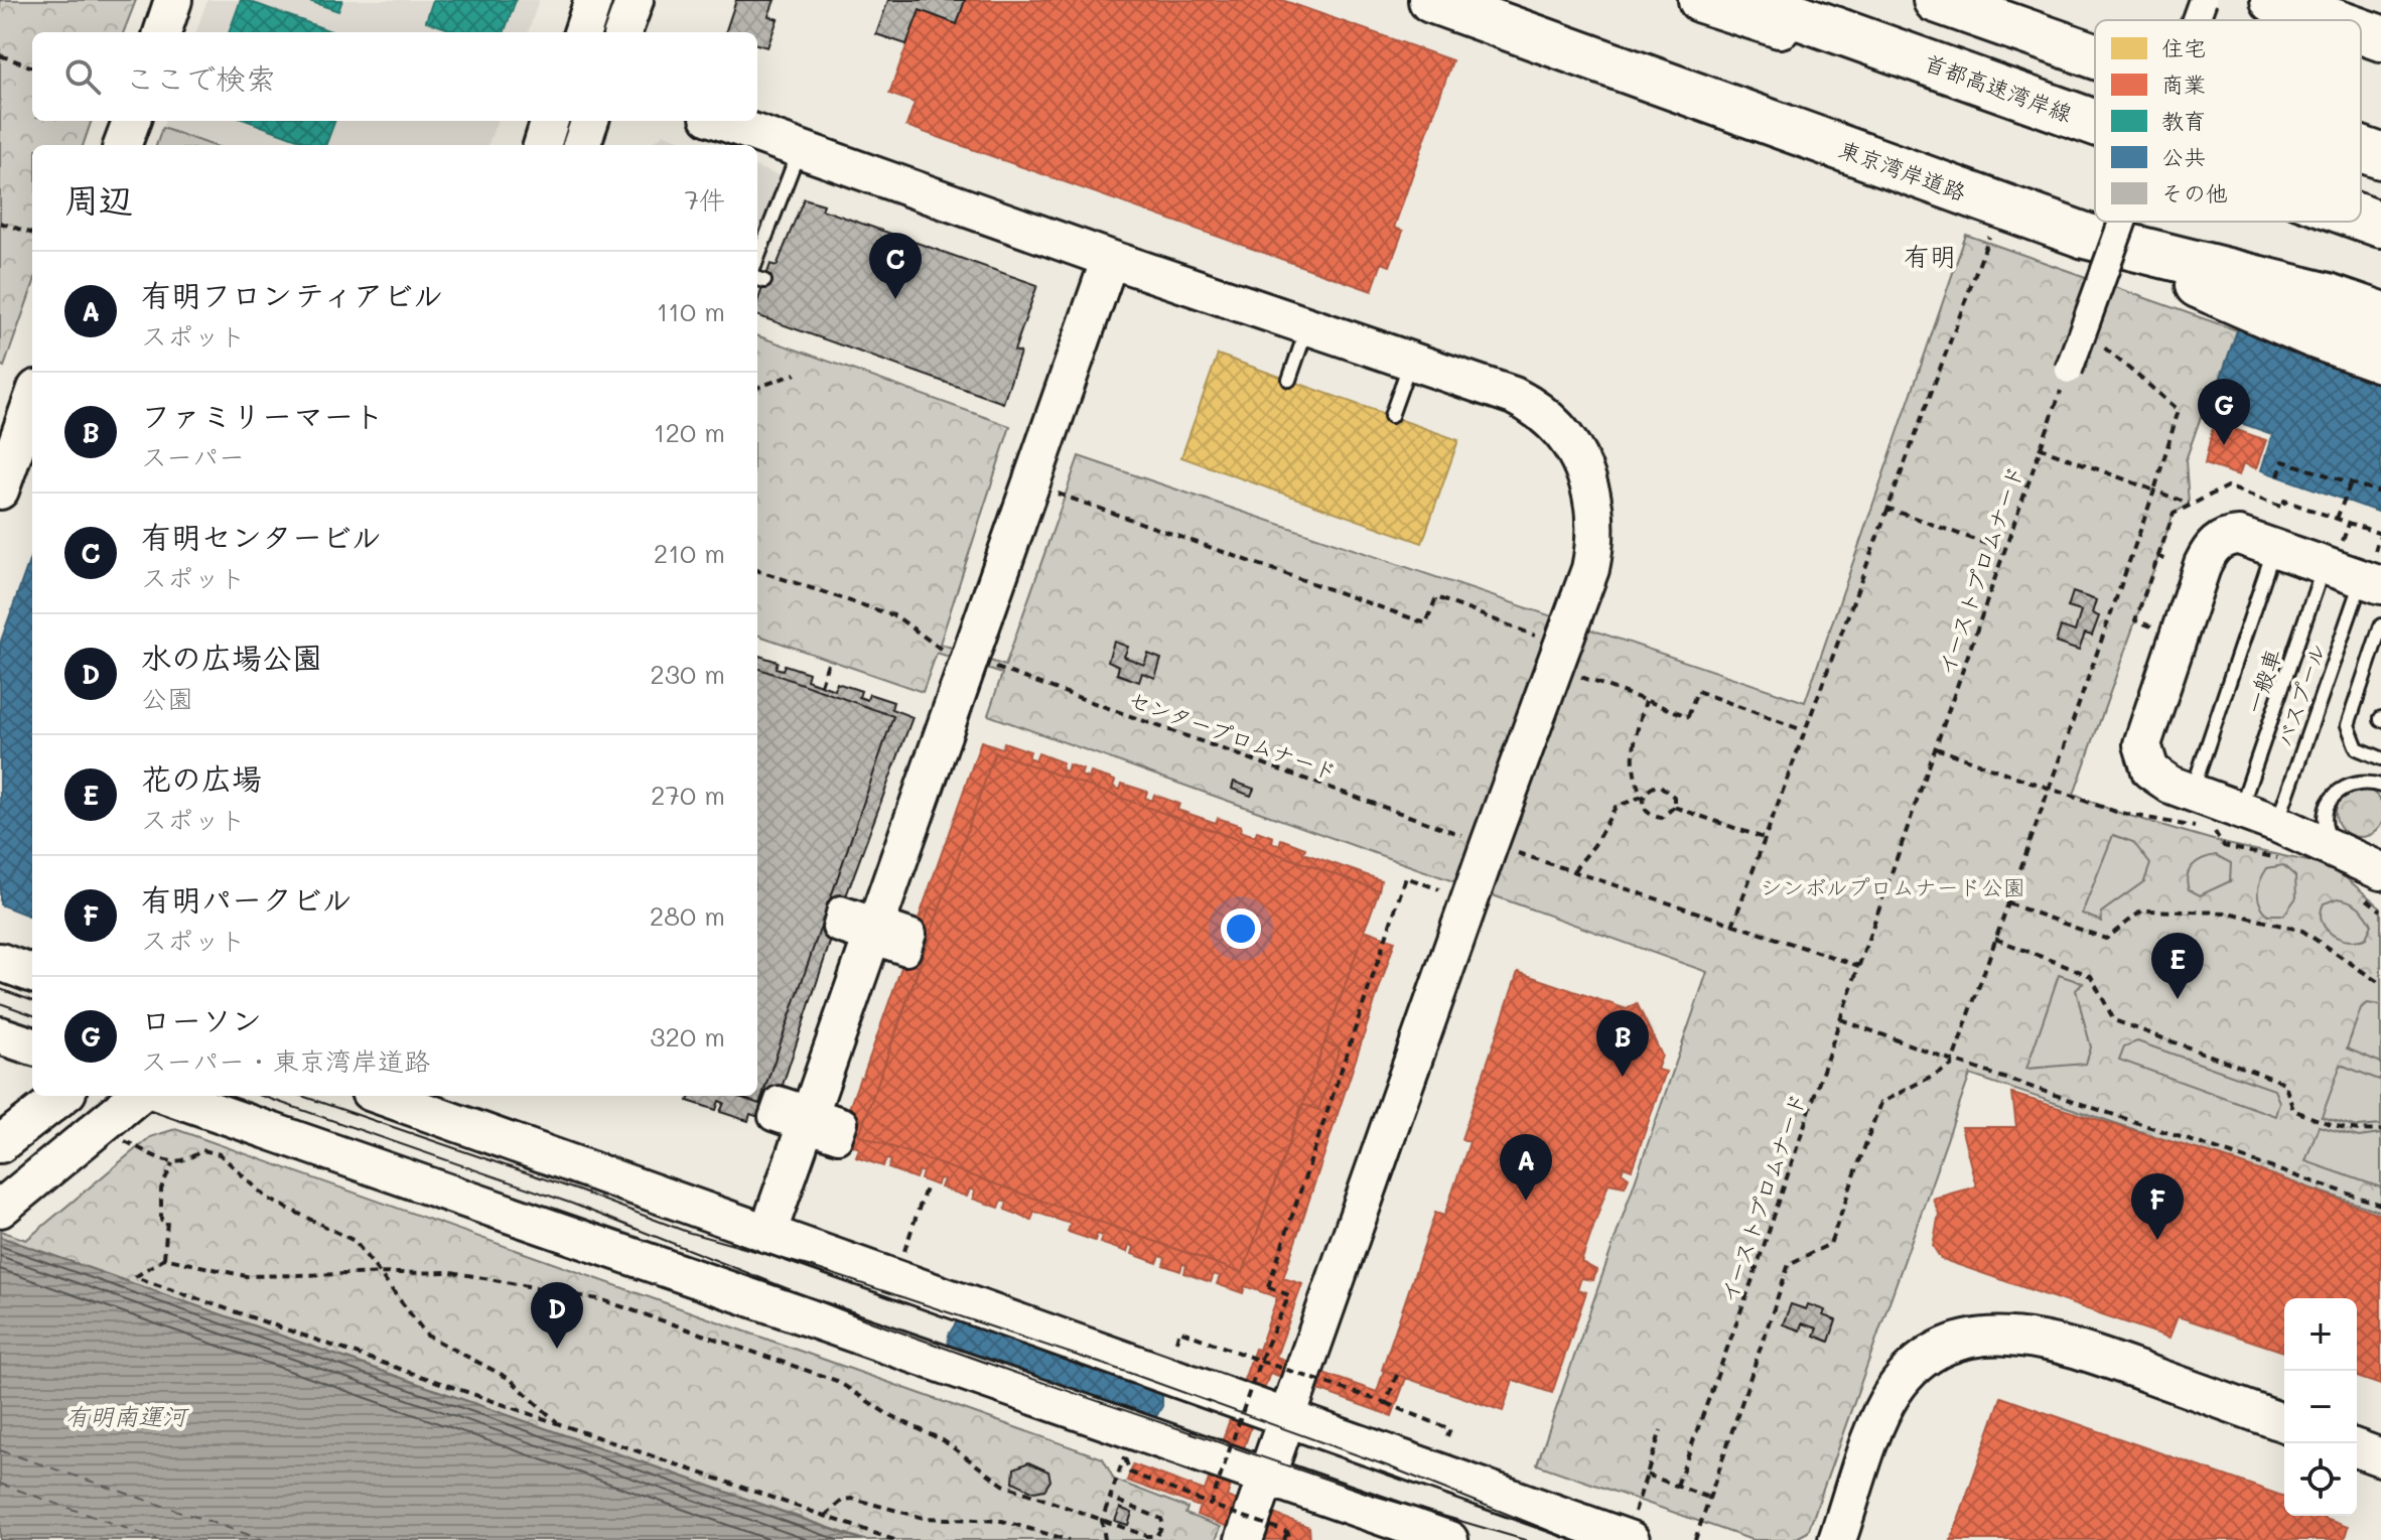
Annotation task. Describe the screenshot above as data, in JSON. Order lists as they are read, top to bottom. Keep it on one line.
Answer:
{"streets":{"highway":["首都高速湾岸線","東京湾岸道路"],"lane":["一般車","バスプール"],"path":["イーストプロムナード","センタープロムナード"]},"districts":["有明"],"water":["有明南運河"],"parks":["シンボルプロムナード公園"],"legend":["住宅","商業","教育","公共","その他"],"page":{"search":"ここで検索","heading":["周辺","7件"],"pins":["C","G","E","B","A","F","D"],"list":[{"mark":"A","name":"有明フロンティアビル","note":"スポット","value":"110 m"},{"mark":"B","name":"ファミリーマート","note":"スーパー","value":"120 m"},{"mark":"C","name":"有明センタービル","note":"スポット","value":"210 m"},{"mark":"D","name":"水の広場公園","note":"公園","value":"230 m"},{"mark":"E","name":"花の広場","note":"スポット","value":"270 m"},{"mark":"F","name":"有明パークビル","note":"スポット","value":"280 m"},{"mark":"G","name":"ローソン","note":"スーパー · 東京湾岸道路","value":"320 m"}],"map_buttons":["+","−"]}}
